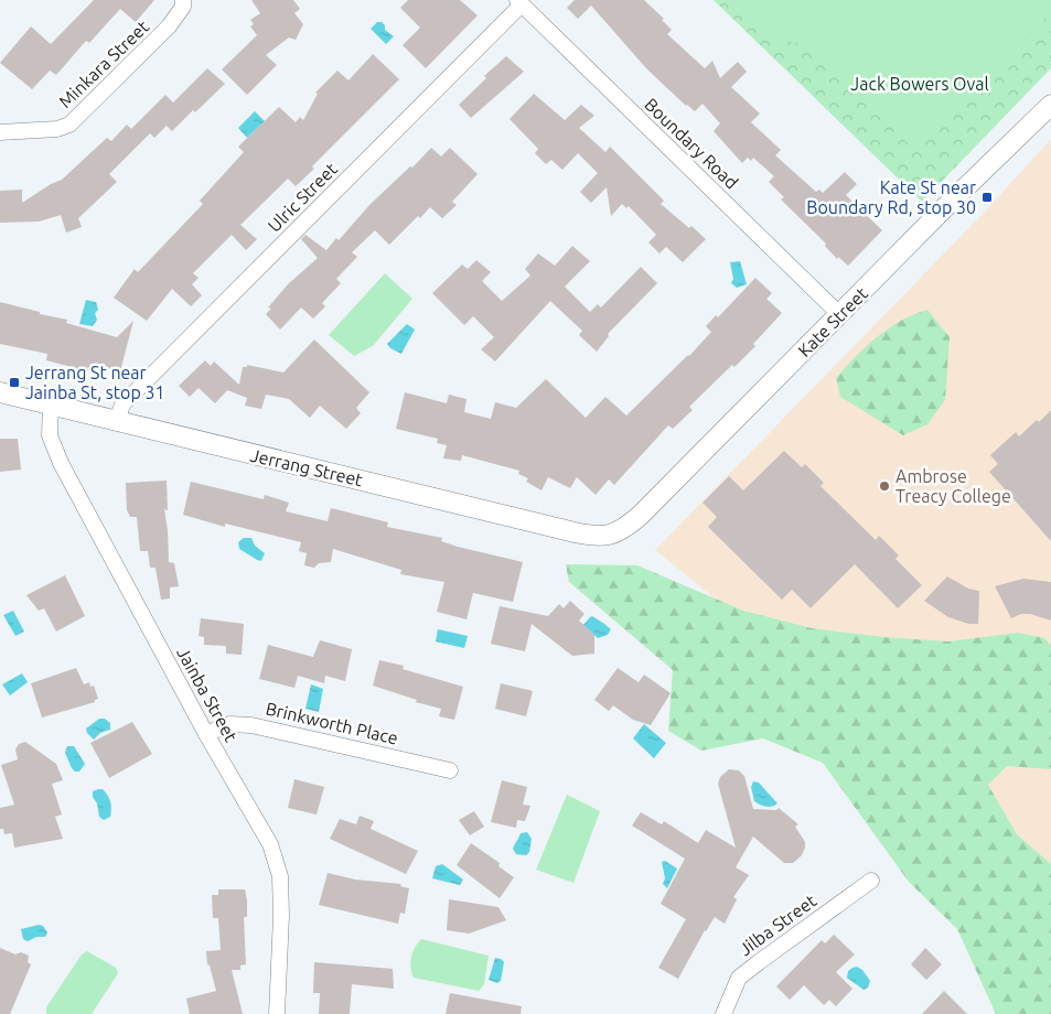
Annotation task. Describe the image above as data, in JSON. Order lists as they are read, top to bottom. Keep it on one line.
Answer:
{"streets":{"street":["Minkara Street","Boundary Road","Ulric Street","Kate Street","Jerrang Street","Jainba Street","Brinkworth Place","Jilba Street"]},"crossings":[["Boundary Road","Ulric Street"],["Boundary Road","Kate Street"],["Ulric Street","Jerrang Street"],["Kate Street","Jerrang Street"],["Jerrang Street","Jainba Street"],["Jainba Street","Brinkworth Place"]],"parks":["Jack Bowers Oval"],"places":{"transit":["Kate St near Boundary Rd, stop 30","Jerrang St near Jainba St, stop 31"],"other":["Ambrose Treacy College"]}}
